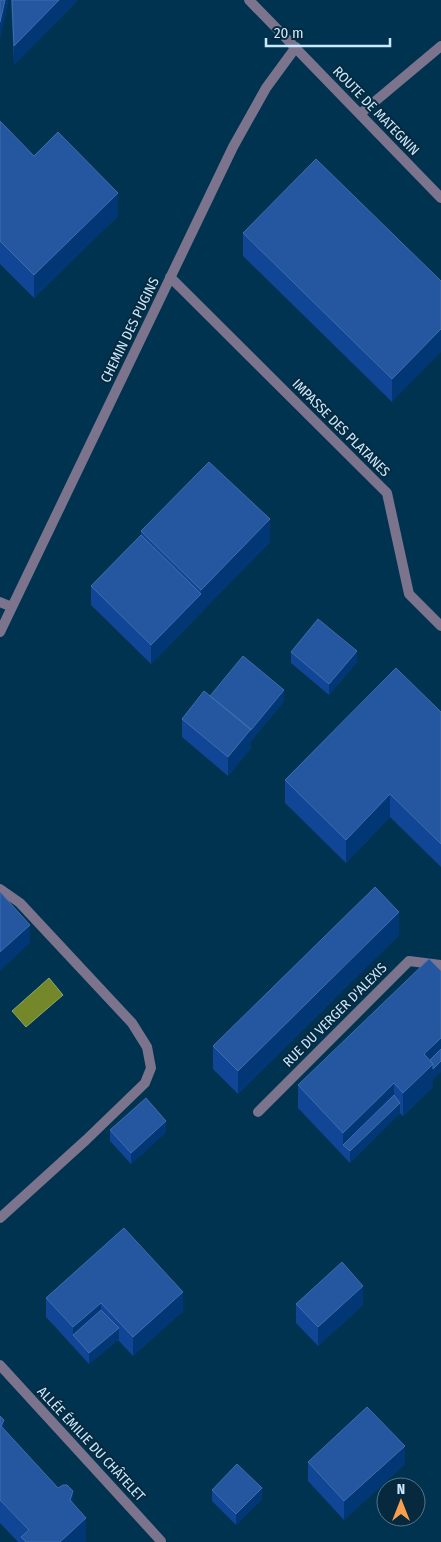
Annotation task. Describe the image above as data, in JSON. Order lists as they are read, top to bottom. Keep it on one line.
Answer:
{"streets":{"street":["ROUTE DE MATEGNIN","CHEMIN DES PUGINS","IMPASSE DES PLATANES","RUE DU VERGER D'ALEXIS","ALLÉE ÉMILIE DU CHÂTELET"]},"crossings":[["ROUTE DE MATEGNIN","CHEMIN DES PUGINS"],["CHEMIN DES PUGINS","IMPASSE DES PLATANES"]],"scale_bar":"20 m","north":"top"}
